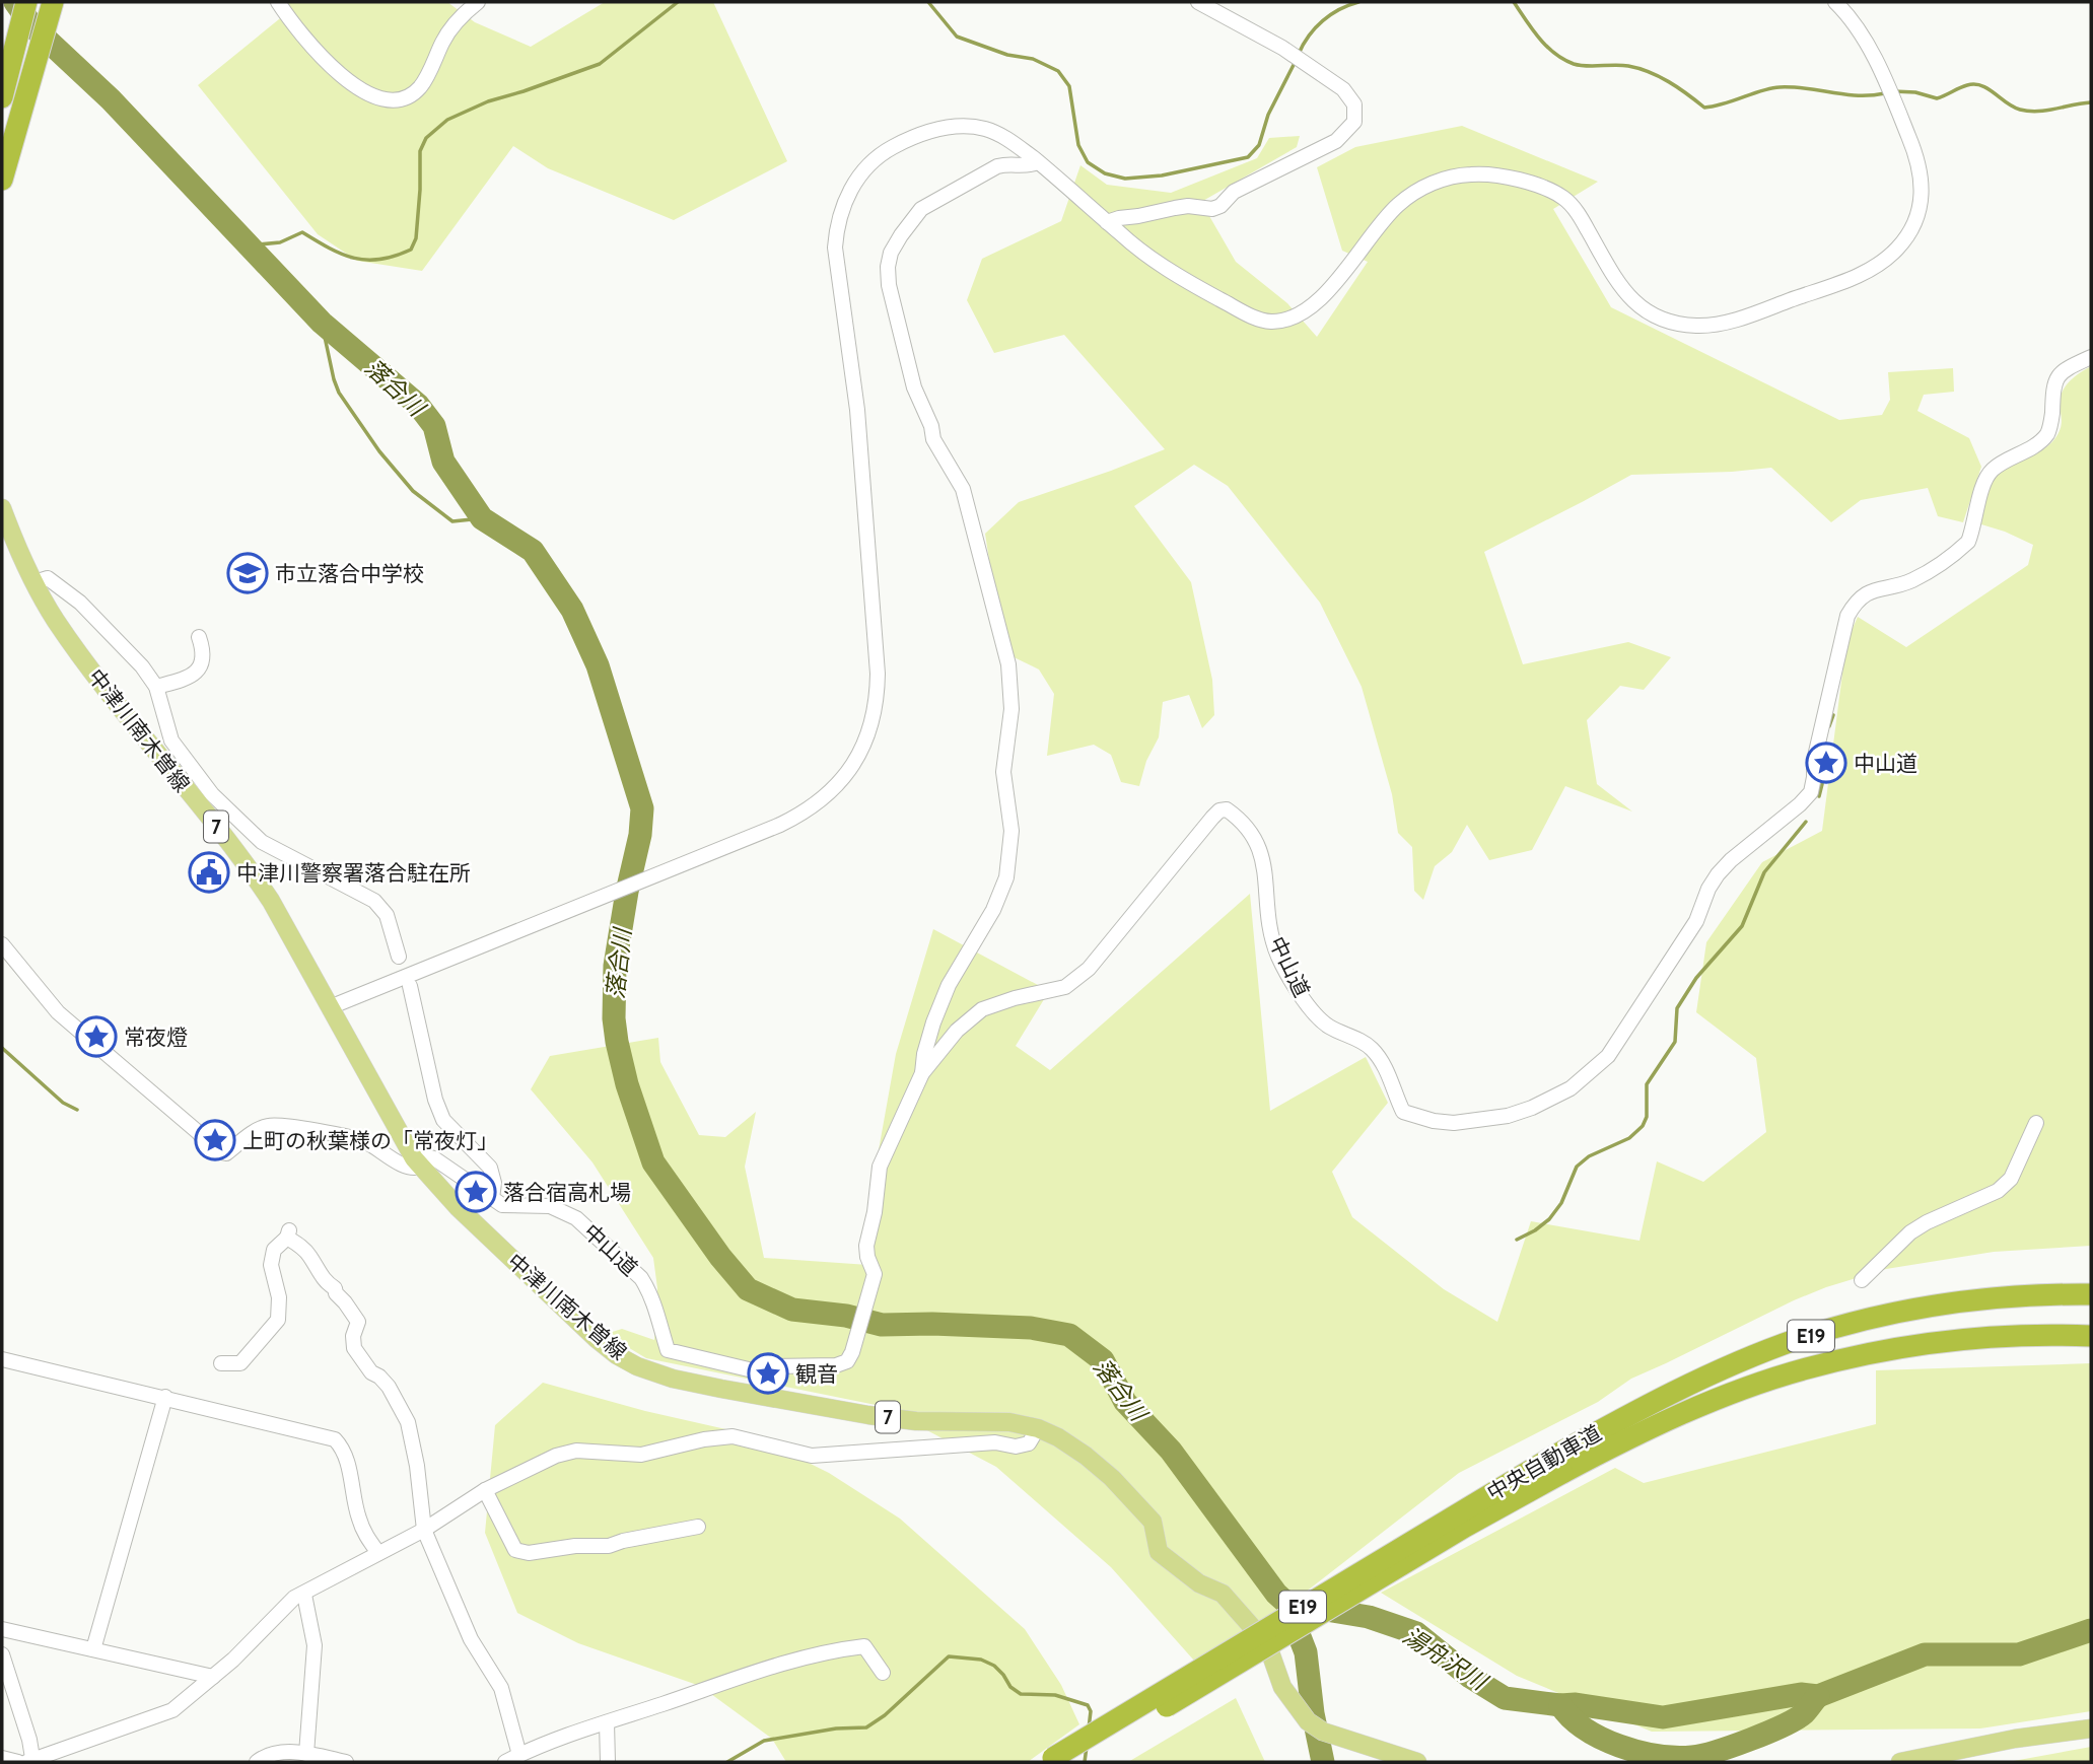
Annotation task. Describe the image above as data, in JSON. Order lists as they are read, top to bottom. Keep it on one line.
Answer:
{"streets":{"highway":["E19","中央自動車道"],"main road":["中津川南木曽線","7"],"street":["中山道"]},"crossings":[["中津川南木曽線","中山道"]],"water":["落合川","湯舟沢川"],"places":{"school or university":["市立落合中学校"],"place":["中山道","常夜燈","上町の秋葉様の「常夜灯」","落合宿高札場","観音"],"public building":["中津川警察署落合駐在所"]}}
